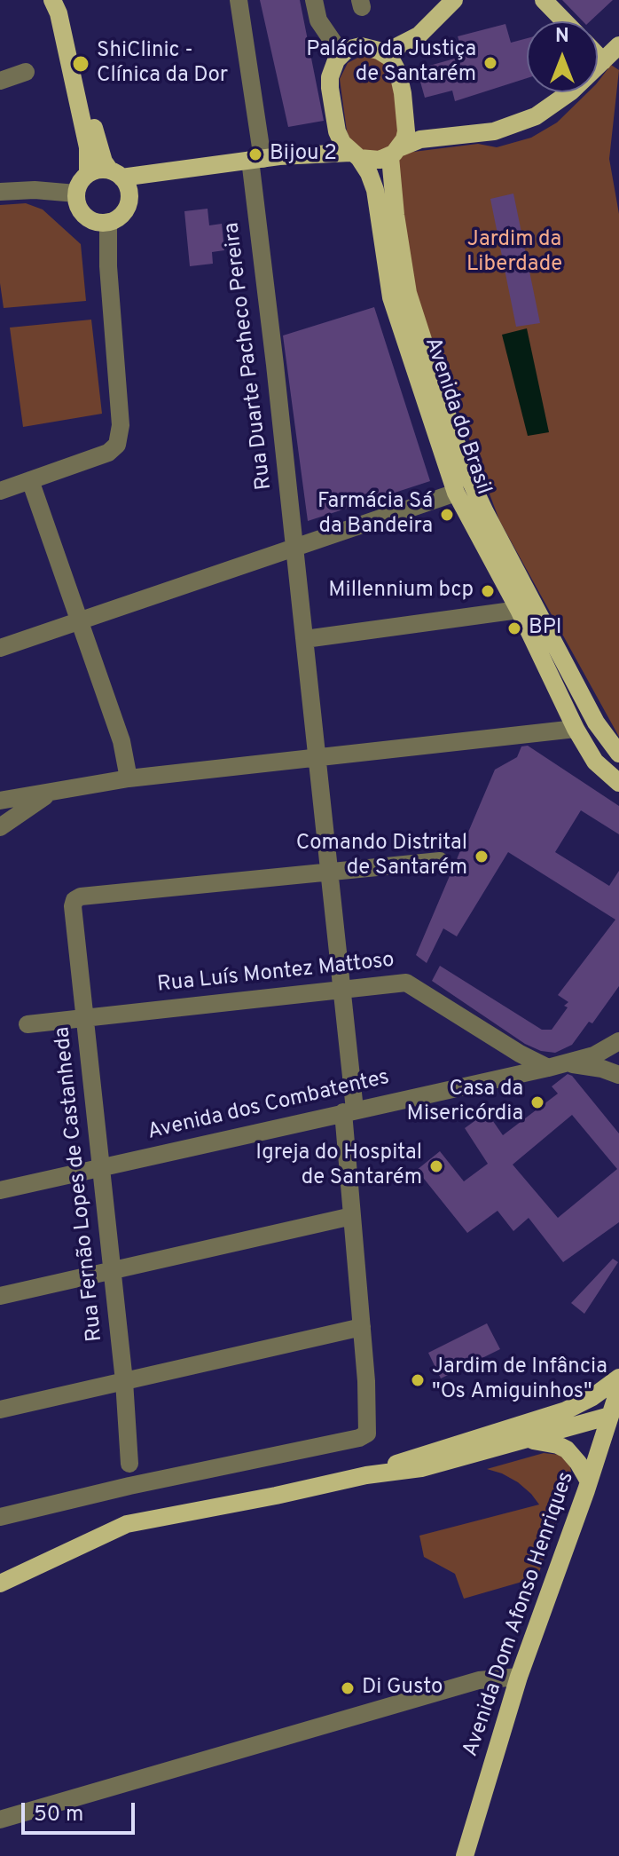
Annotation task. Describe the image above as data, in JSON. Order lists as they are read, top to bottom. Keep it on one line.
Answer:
{"streets":{"main road":["Avenida do Brasil","Avenida Dom Afonso Henriques"],"street":["Rua Duarte Pacheco Pereira","Rua Luís Montez Mattoso","Avenida dos Combatentes","Rua Fernão Lopes de Castanheda"]},"crossings":[["Rua Duarte Pacheco Pereira","Rua Luís Montez Mattoso"],["Rua Duarte Pacheco Pereira","Avenida dos Combatentes"],["Rua Duarte Pacheco Pereira","Rua Fernão Lopes de Castanheda"],["Rua Luís Montez Mattoso","Avenida dos Combatentes"],["Rua Luís Montez Mattoso","Rua Fernão Lopes de Castanheda"],["Avenida dos Combatentes","Rua Fernão Lopes de Castanheda"]],"parks":["Jardim da Liberdade"],"places":["Palácio da Justiça de Santarém","ShiClinic - Clínica da Dor","Bijou 2","Farmácia Sá da Bandeira","Millennium bcp","BPI","Comando Distrital de Santarém","Casa da Misericórdia","Igreja do Hospital de Santarém","Jardim de Infância \"Os Amiguinhos\"","Di Gusto"],"scale_bar":"50 m","north":"top"}
